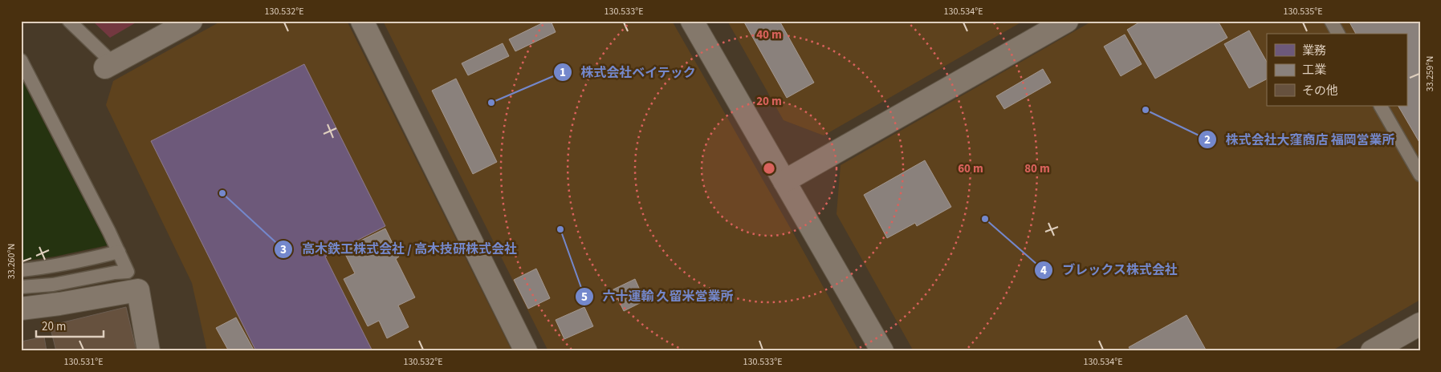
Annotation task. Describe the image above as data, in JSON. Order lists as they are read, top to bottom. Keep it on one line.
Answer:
{"places":["株式会社ベイテック","株式会社大窪商店 福岡営業所","高木鉄工株式会社 / 高木技研株式会社","ブレックス株式会社","六十運輸 久留米営業所"],"legend":["業務","工業","その他"],"scale_bar":"20 m","coordinates":["130.532°E","130.533°E","130.534°E","130.535°E","33.259°N","33.260°N","130.531°E"],"rings":["40 m","20 m","60 m","80 m"]}
